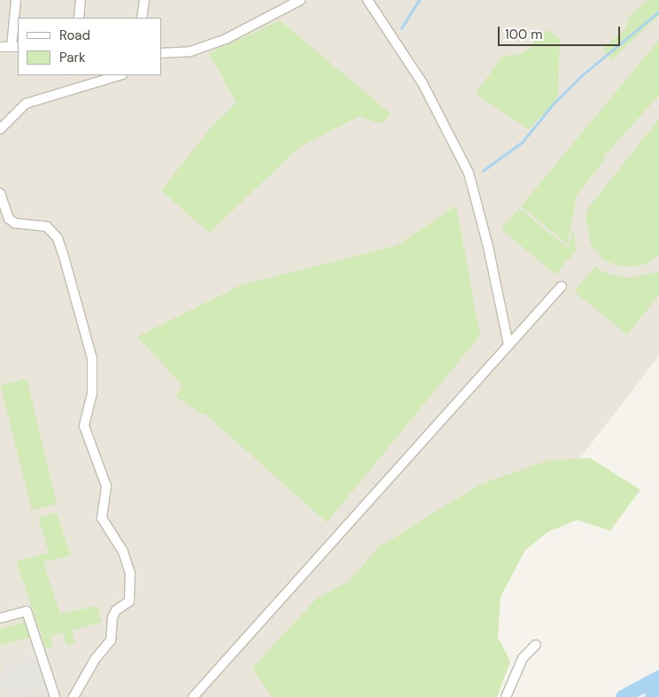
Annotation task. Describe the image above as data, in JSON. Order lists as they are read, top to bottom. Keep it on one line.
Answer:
{"legend":["Road","Park"],"scale_bar":"100 m"}
